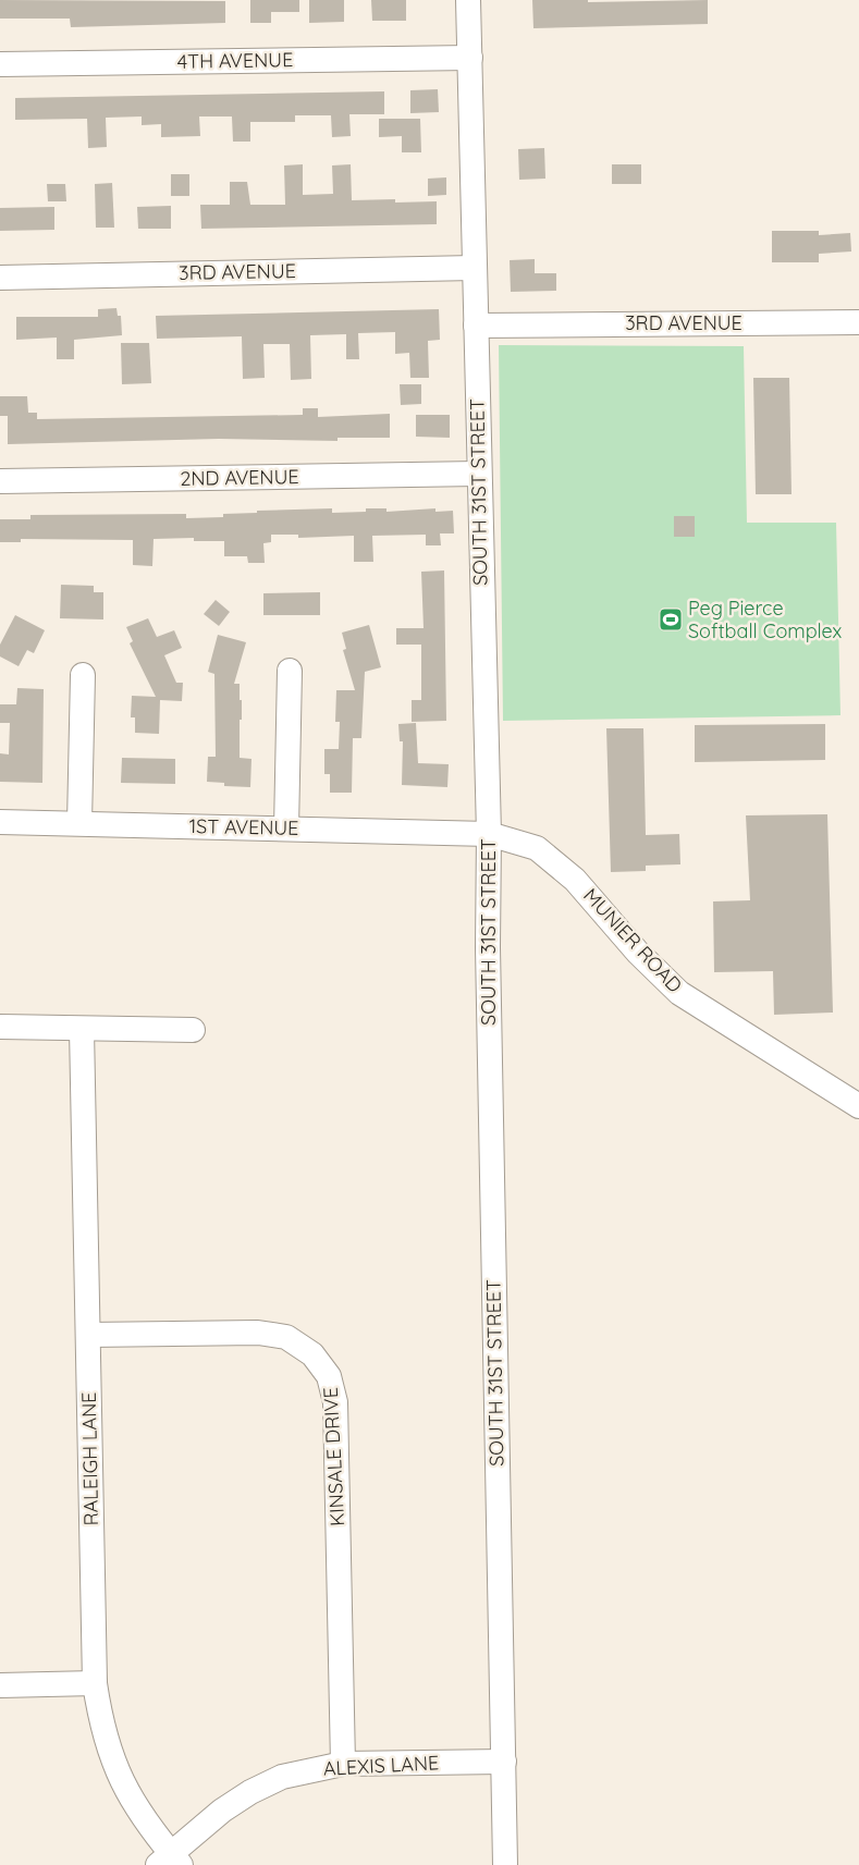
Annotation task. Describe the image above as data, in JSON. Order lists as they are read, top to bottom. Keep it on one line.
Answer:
{"streets":{"street":["4TH AVENUE","3RD AVENUE","2ND AVENUE","SOUTH 31ST STREET","1ST AVENUE","MUNIER ROAD","KINSALE DRIVE","RALEIGH LANE","ALEXIS LANE"]},"crossings":[["4TH AVENUE","SOUTH 31ST STREET"],["3RD AVENUE","SOUTH 31ST STREET"],["2ND AVENUE","SOUTH 31ST STREET"],["SOUTH 31ST STREET","1ST AVENUE"],["SOUTH 31ST STREET","MUNIER ROAD"],["SOUTH 31ST STREET","ALEXIS LANE"],["1ST AVENUE","MUNIER ROAD"],["KINSALE DRIVE","RALEIGH LANE"],["KINSALE DRIVE","ALEXIS LANE"],["RALEIGH LANE","ALEXIS LANE"]],"places":{"sports":["Peg Pierce Softball Complex"]}}
